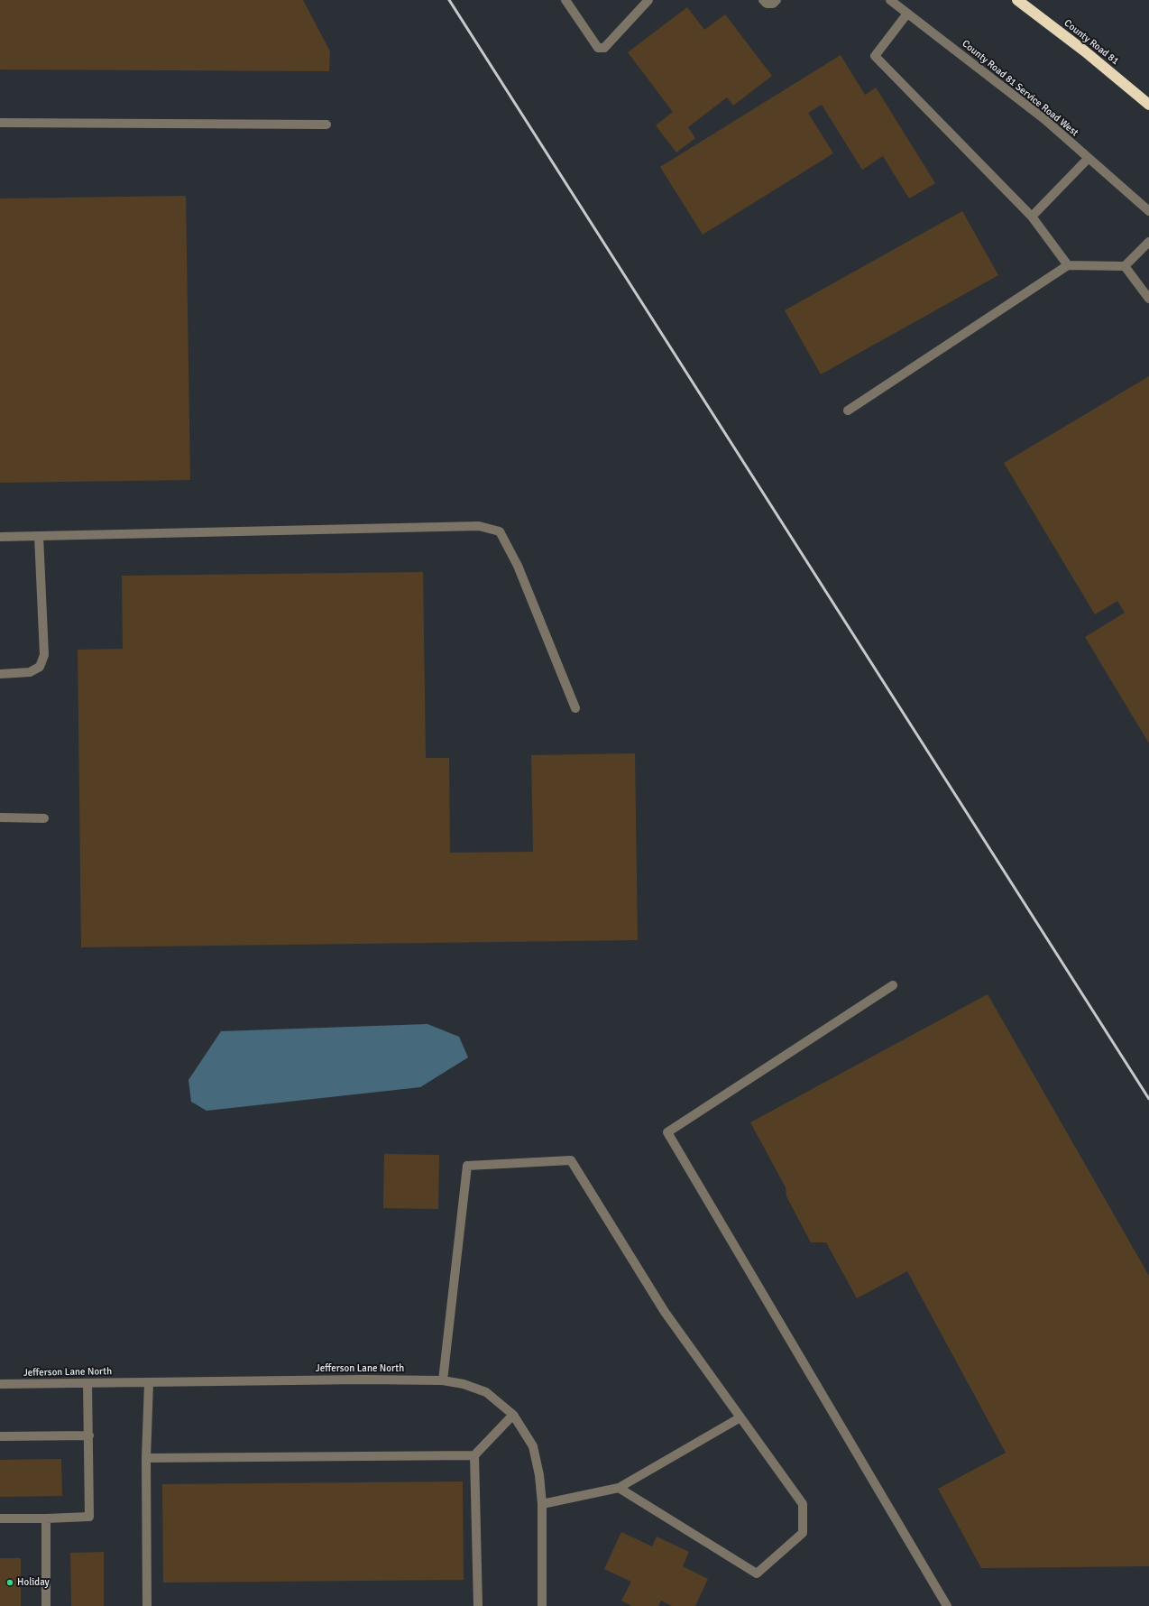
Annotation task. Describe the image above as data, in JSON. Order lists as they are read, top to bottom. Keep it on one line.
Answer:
{"streets":{"highway":["County Road 81"],"street":["County Road 81 Service Road West","Jefferson Lane North"]},"places":["Holiday"]}
